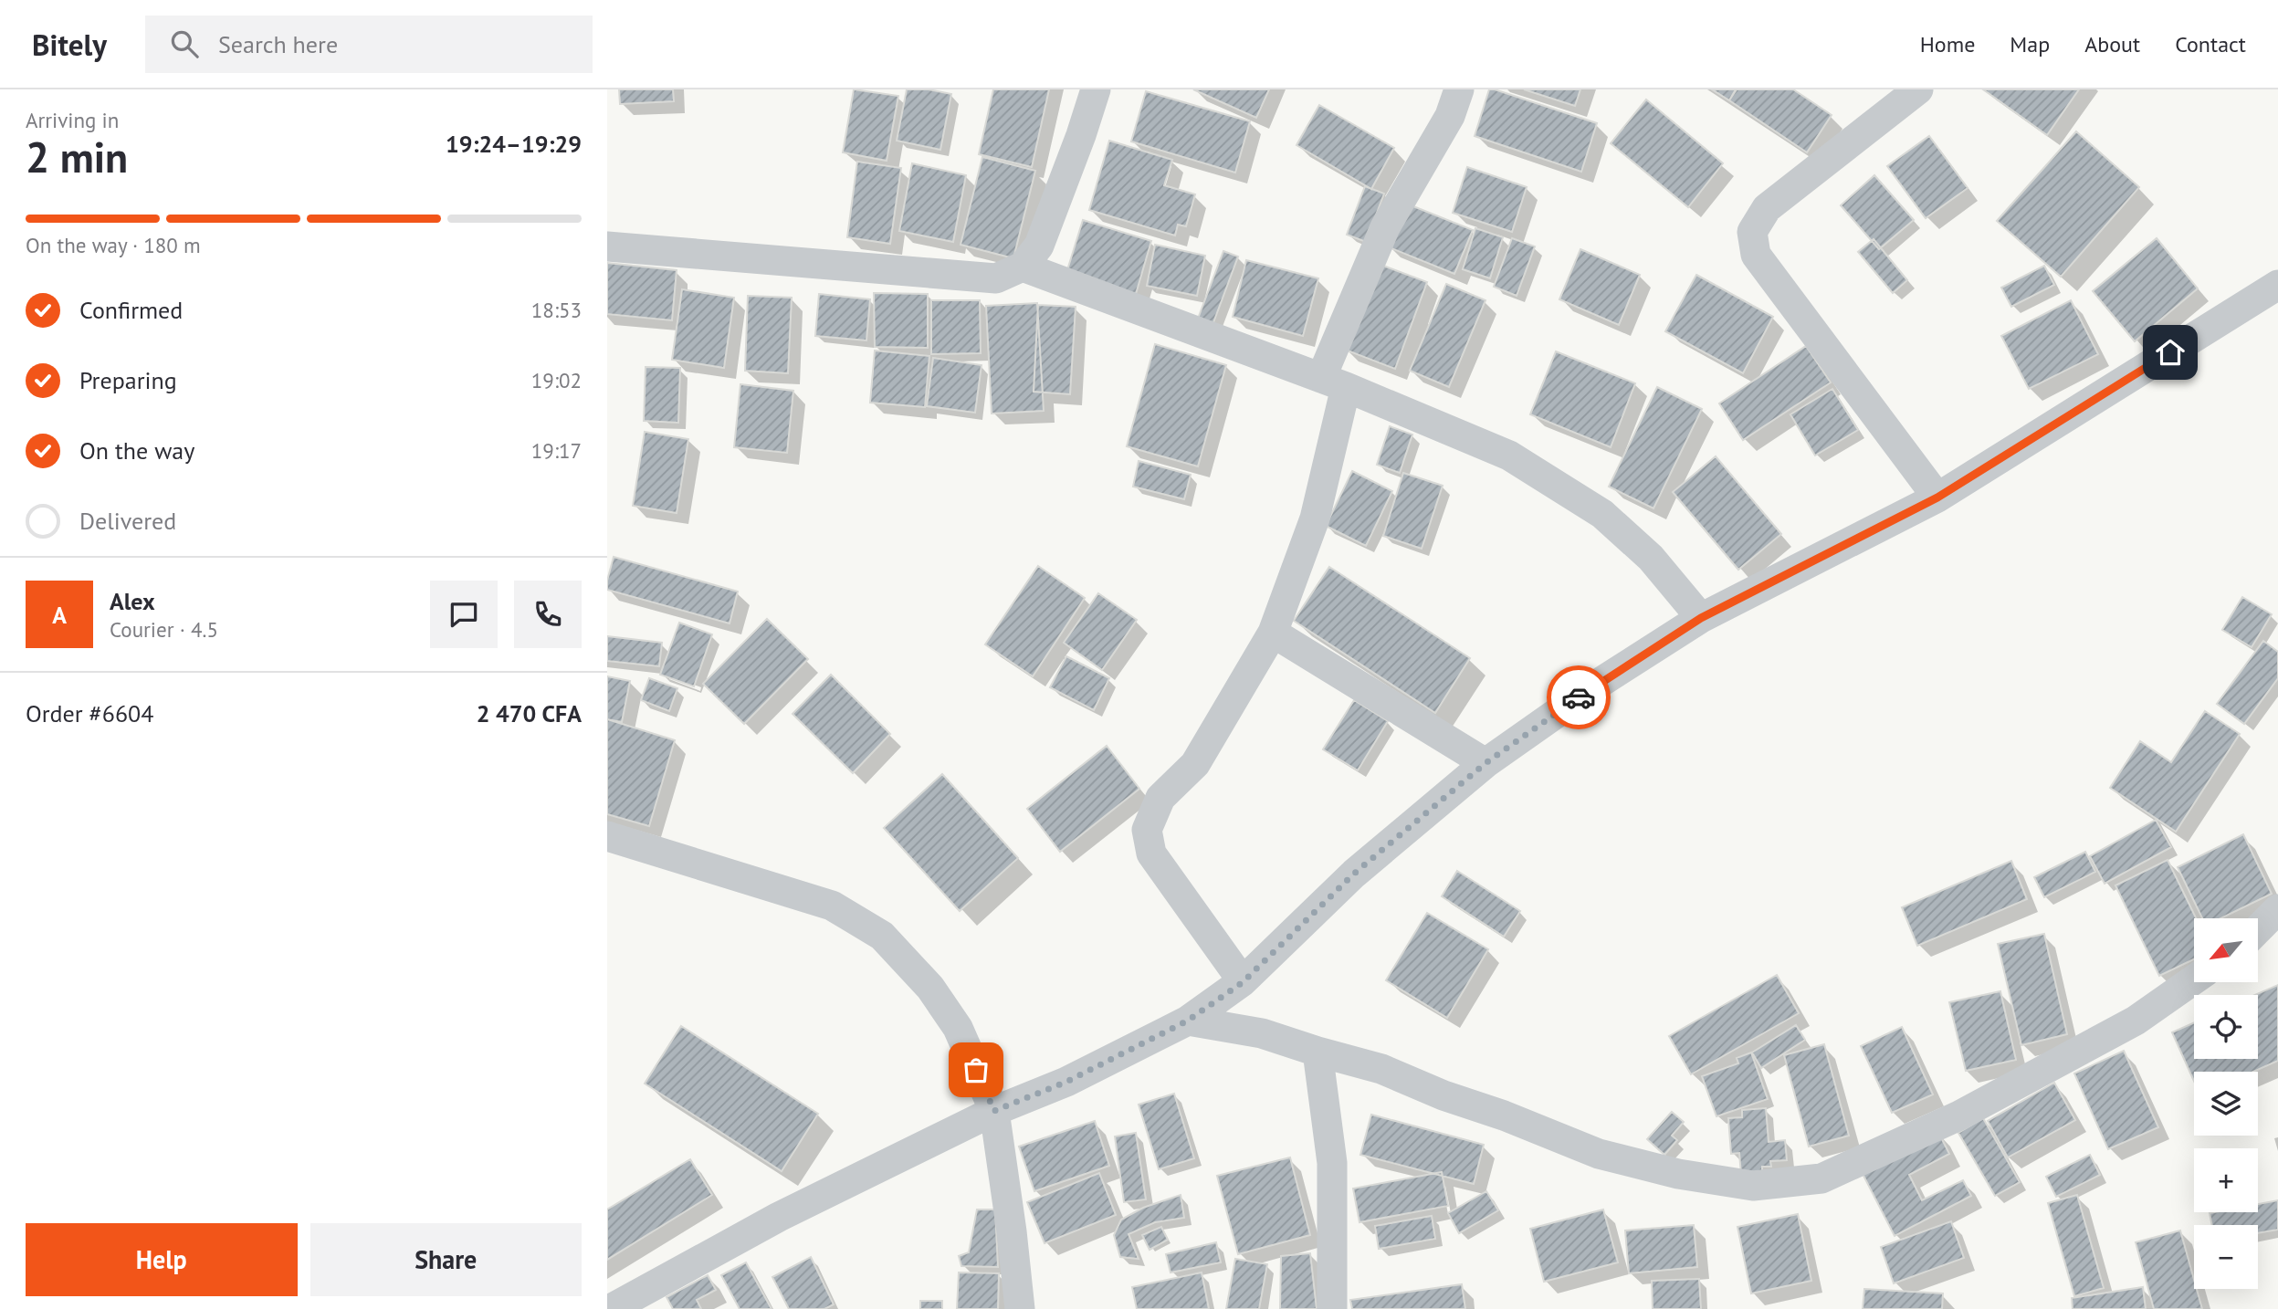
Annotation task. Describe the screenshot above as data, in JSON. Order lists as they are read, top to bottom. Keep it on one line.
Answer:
{"north":"bottom left","page":{"header":"Bitely","search":"Search here","nav":["Home","Map","About","Contact"],"heading":["2 min","Arriving in","19:24–19:29"],"panel":["Alex","Courier · 4.5","Order #6604","2 470 CFA"],"bar":"On the way · 180 m","list":[["Confirmed","18:53"],["Preparing","19:02"],["On the way","19:17"],"Delivered"],"round":"A","map_buttons":["+","−"],"buttons":["Help","Share"]}}
